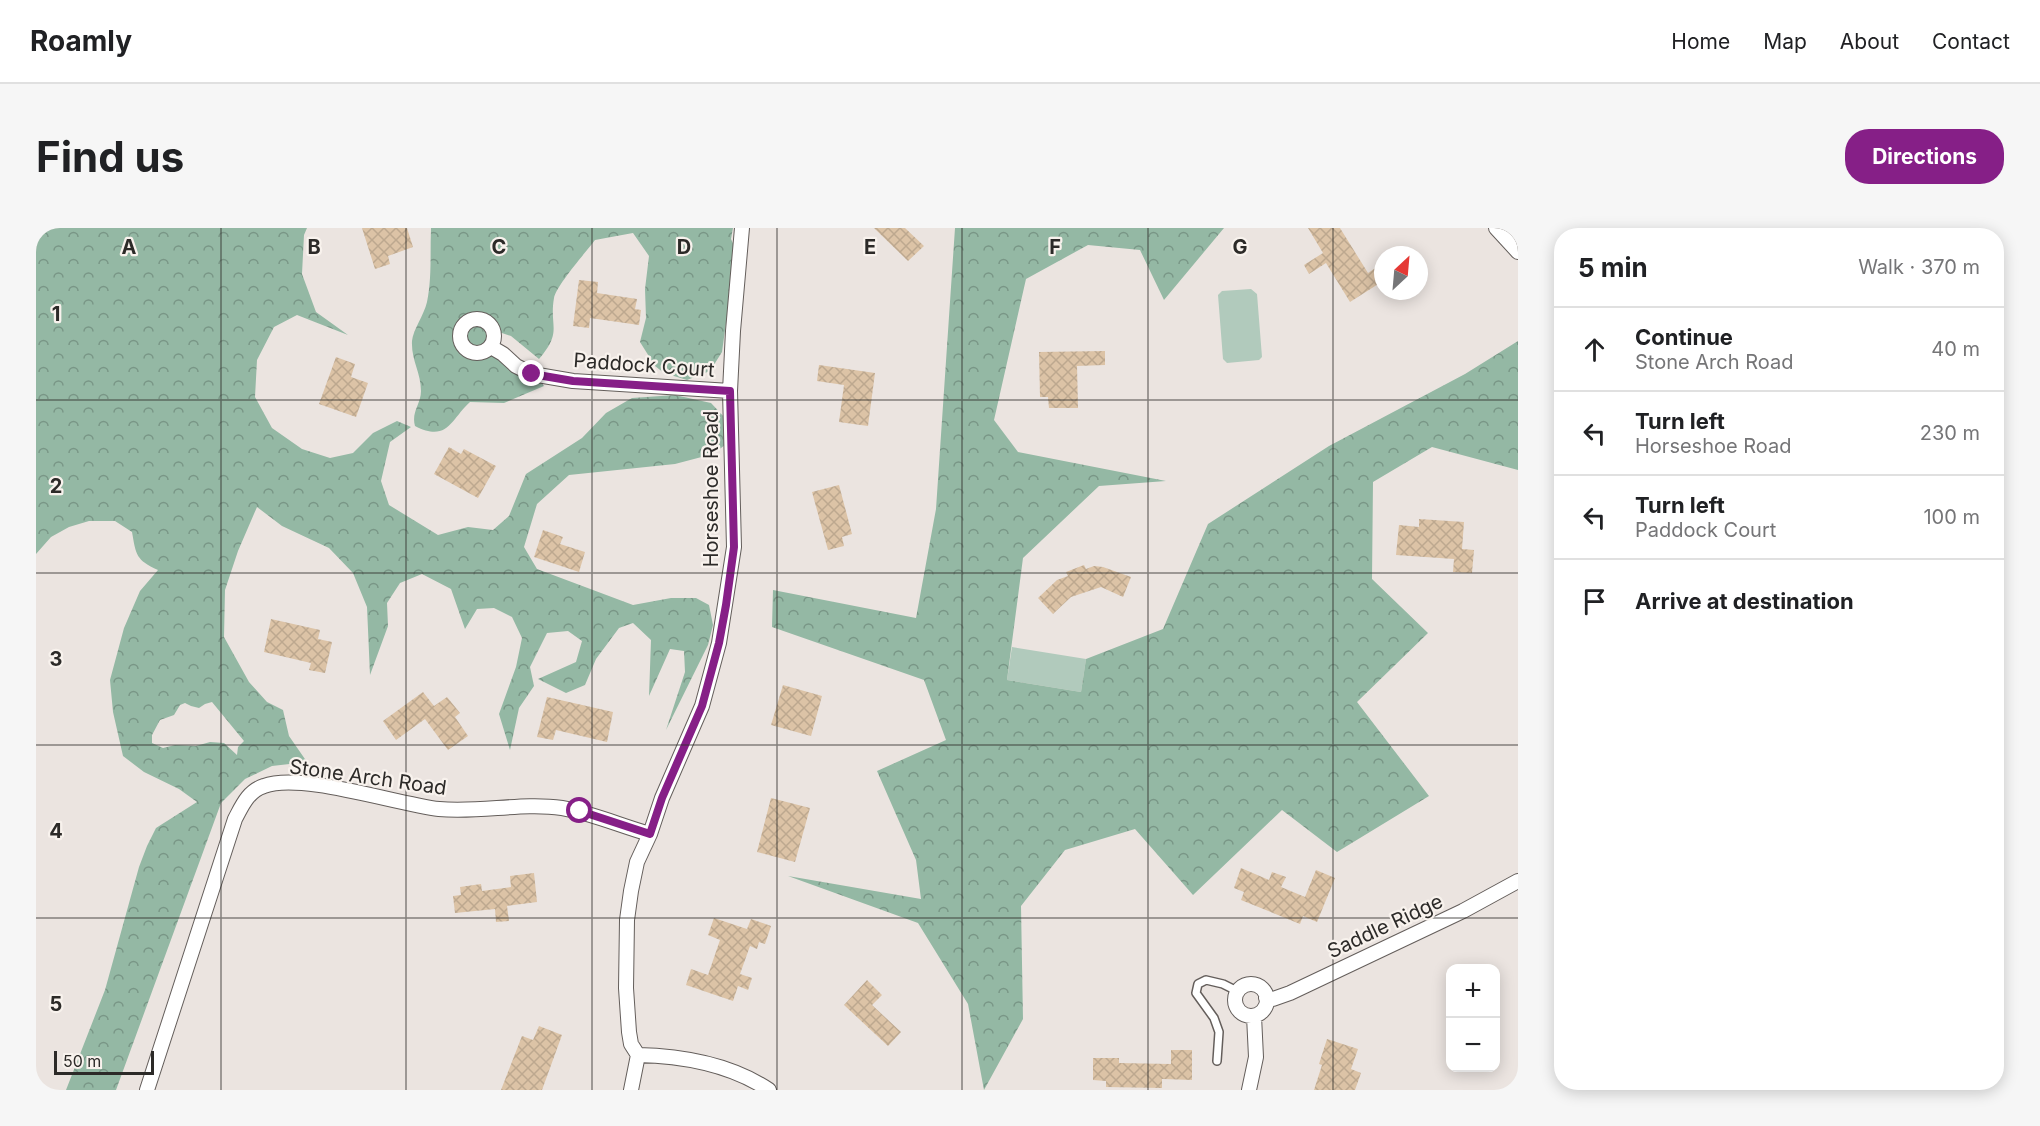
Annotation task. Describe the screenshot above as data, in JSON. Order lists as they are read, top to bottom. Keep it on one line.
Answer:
{"streets":{"street":["Paddock Court","Horseshoe Road","Stone Arch Road","Saddle Ridge"]},"crossings":[["Paddock Court","Horseshoe Road"],["Horseshoe Road","Stone Arch Road"]],"scale_bar":"50 m","north":"top right","page":{"header":"Roamly","nav":["Home","Map","About","Contact"],"buttons":"Directions","title":"Find us","heading":["5 min","Walk · 370 m"],"list":[["Continue","Stone Arch Road","40 m"],["Turn left","Horseshoe Road","230 m"],["Turn left","Paddock Court","100 m"],"Arrive at destination"],"map_buttons":["+","−"],"scale":"50 m"},"grid":{"columns":["A","B","C","D","E","F","G"],"rows":["1","2","3","4","5"]}}
